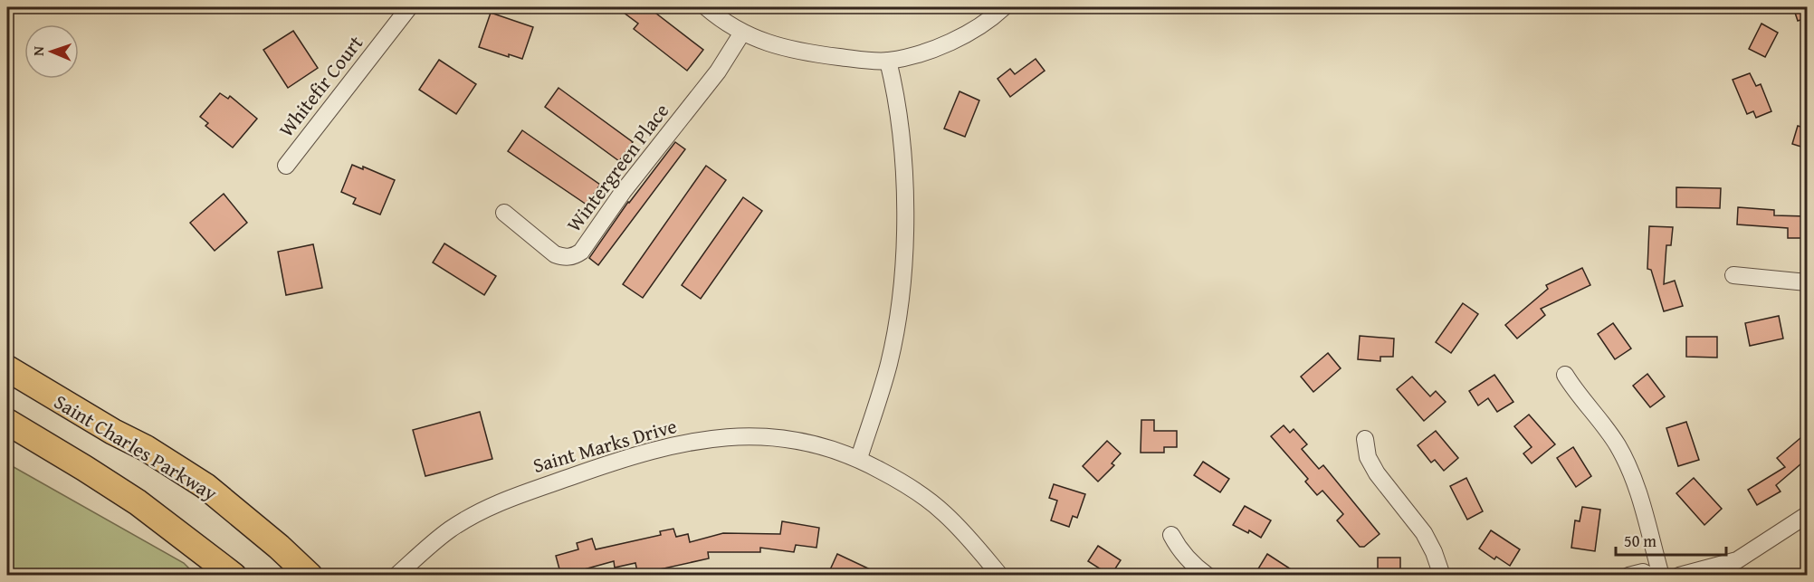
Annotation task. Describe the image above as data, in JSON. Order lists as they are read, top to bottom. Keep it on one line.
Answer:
{"streets":{"main road":["Saint Charles Parkway"],"street":["Whitefir Court","Wintergreen Place","Saint Marks Drive"]},"scale_bar":"50 m","north":"left"}
